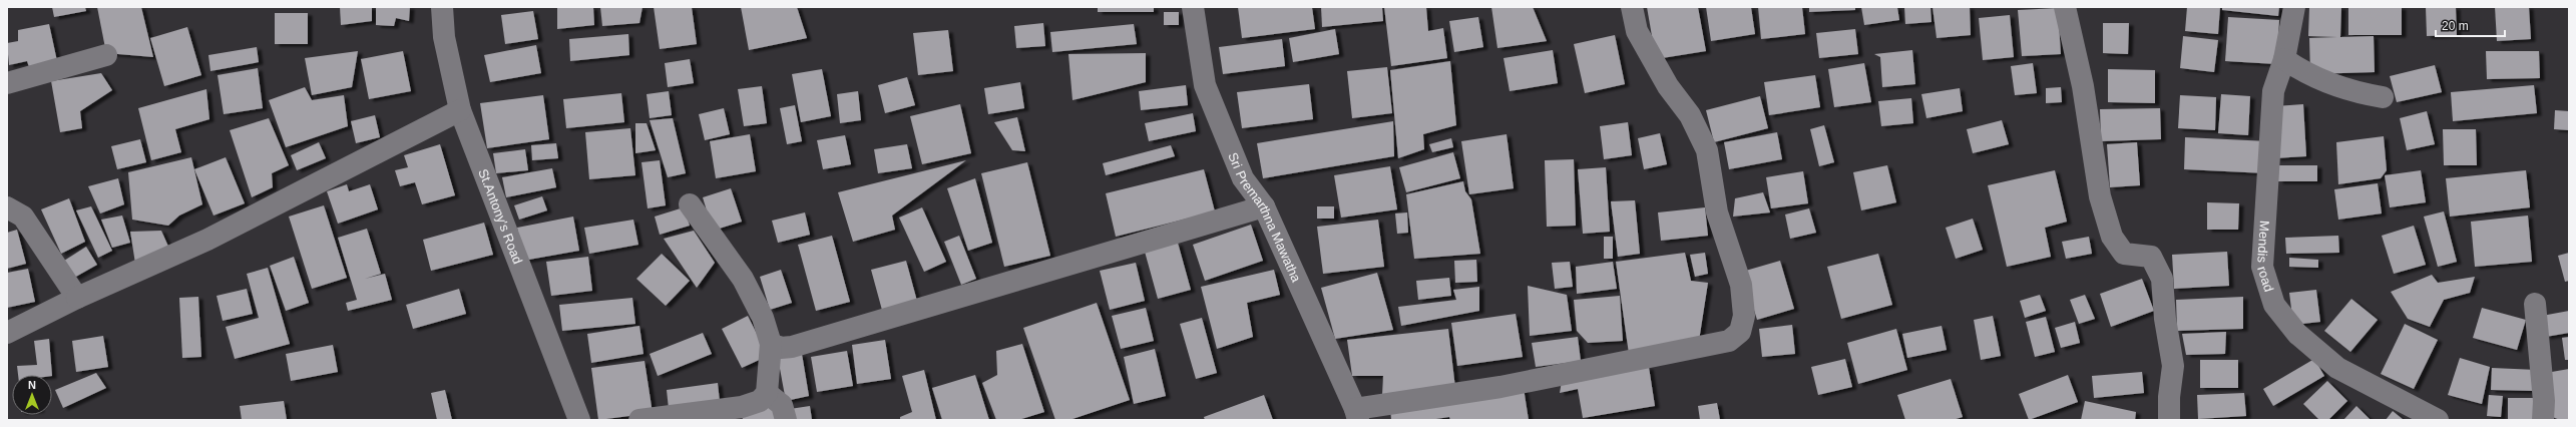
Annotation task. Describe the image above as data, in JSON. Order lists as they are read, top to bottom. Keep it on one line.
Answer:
{"streets":{"street":["St.Antony's Road","Sri Premarthna Mawatha","Mendis road"]},"scale_bar":"20 m","north":"top"}
